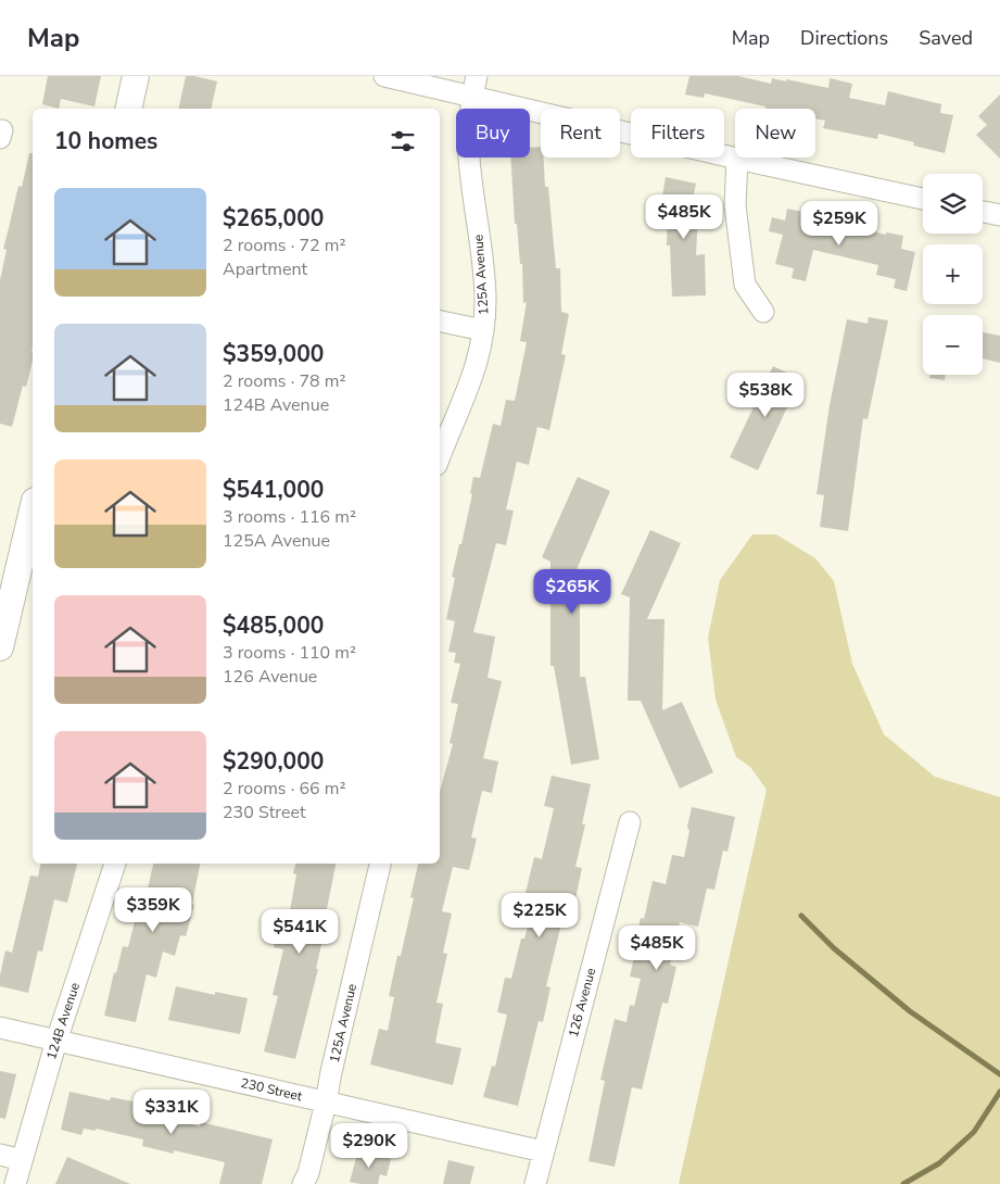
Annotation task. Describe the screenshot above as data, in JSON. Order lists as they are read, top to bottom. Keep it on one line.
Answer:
{"streets":{"street":["125A Avenue","126 Avenue","124B Avenue","230 Street"]},"crossings":[["125A Avenue","230 Street"],["126 Avenue","230 Street"],["124B Avenue","230 Street"]],"page":{"header":"Map","nav":["Map","Directions","Saved"],"chip":["Buy","Rent","Filters","New"],"heading":"10 homes","map_buttons":["+","−"],"list":[{"name":"$265,000","note":"2 rooms · 72 m² · Apartment"},{"name":"$359,000","note":"2 rooms · 78 m² · 124B Avenue"},{"name":"$541,000","note":"3 rooms · 116 m² · 125A Avenue"},{"name":"$485,000","note":"3 rooms · 110 m² · 126 Avenue"},{"name":"$290,000","note":"2 rooms · 66 m² · 230 Street"}],"price":["$485K","$259K","$538K","$265K","$359K","$225K","$541K","$485K","$331K","$290K"]}}
